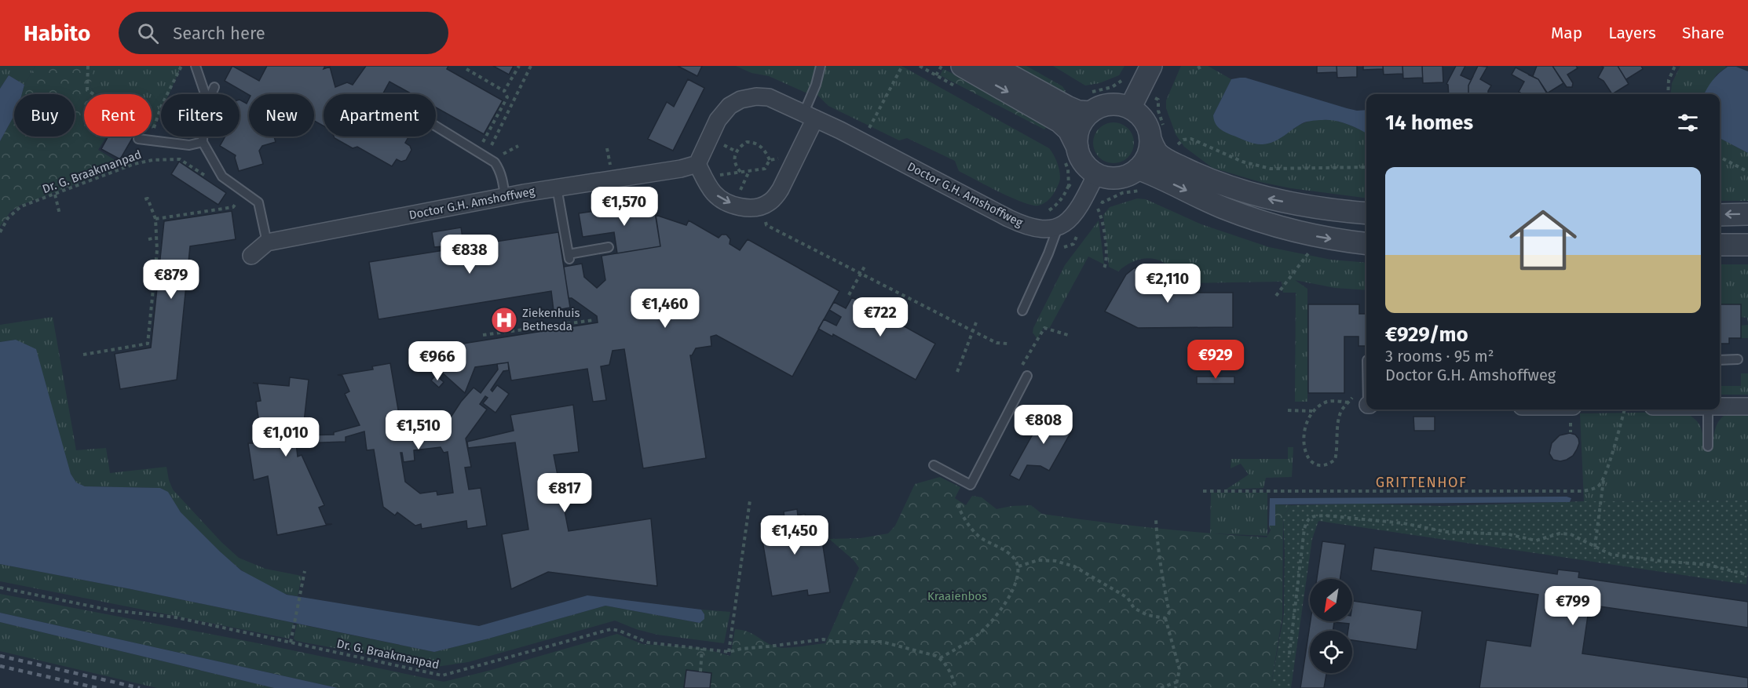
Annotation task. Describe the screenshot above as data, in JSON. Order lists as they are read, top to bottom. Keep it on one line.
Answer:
{"streets":{"street":["Doctor G.H. Amshoffweg"],"path":["Dr. G. Braakmanpad"]},"districts":["GRITTENHOF"],"parks":["Kraaienbos"],"places":{"hospital":["Ziekenhuis Bethesda"]},"north":"bottom left","page":{"header":"Habito","search":"Search here","nav":["Map","Layers","Share"],"chip":["Buy","Rent","Filters","New","Apartment"],"heading":"14 homes","list":[{"name":"€929/mo","note":"3 rooms · 95 m² · Doctor G.H. Amshoffweg"}],"price":["€1,570","€838","€879","€2,110","€1,460","€722","€929","€966","€808","€1,510","€1,010","€817","€1,450","€799"]}}
